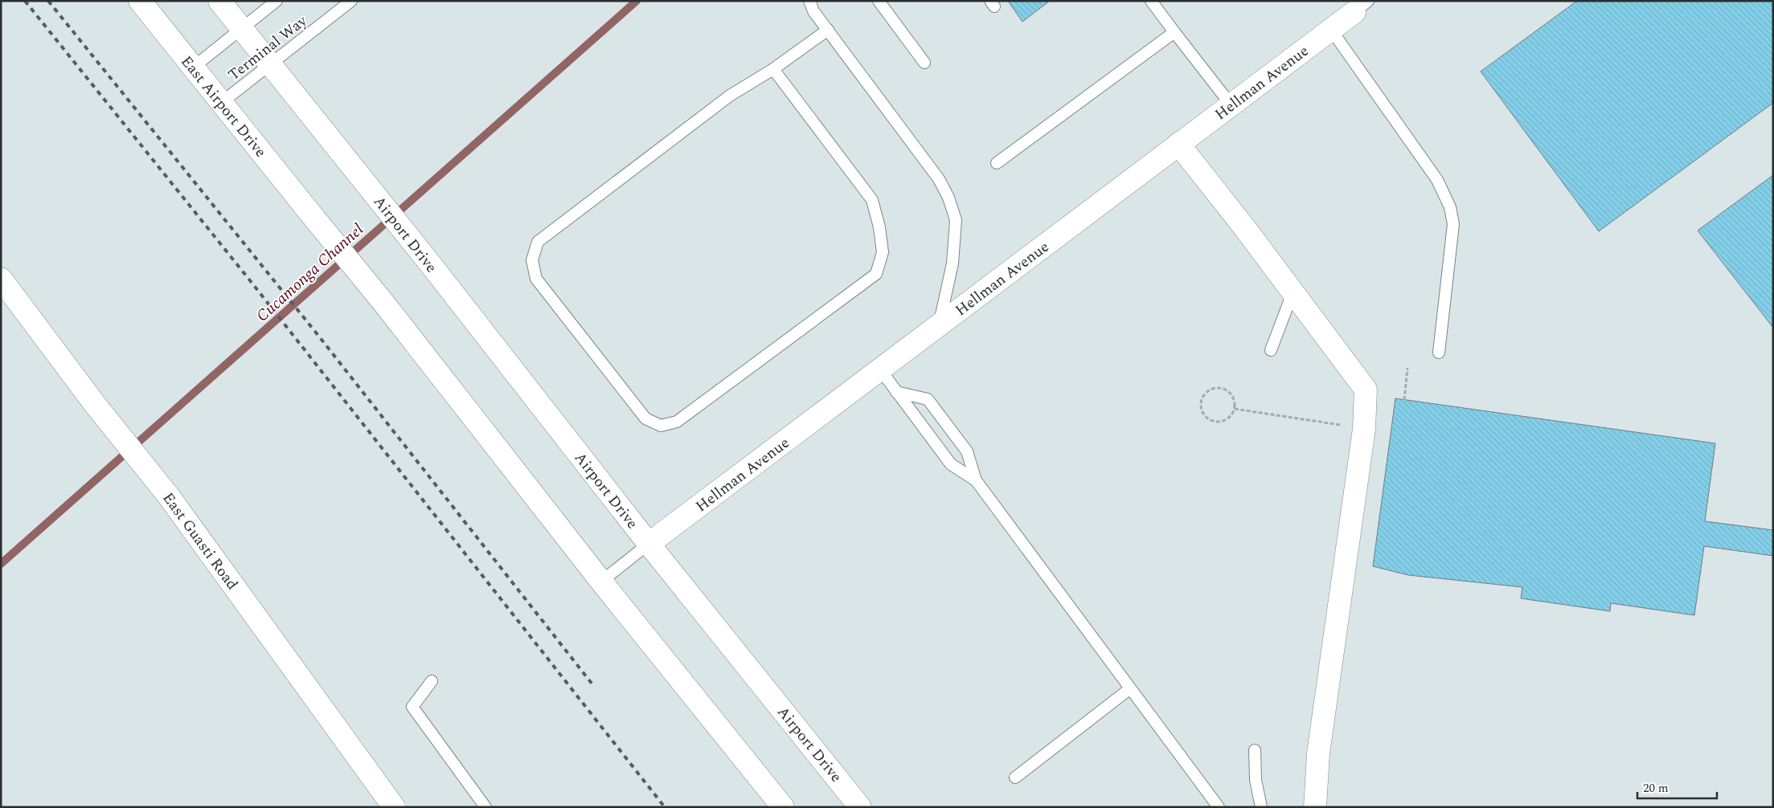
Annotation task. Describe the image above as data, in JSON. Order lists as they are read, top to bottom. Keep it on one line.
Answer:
{"streets":{"street":["Hellman Avenue","East Airport Drive","Airport Drive","East Guasti Road"],"lane":["Terminal Way"]},"crossings":[["Terminal Way","East Airport Drive"],["Terminal Way","Airport Drive"],["Hellman Avenue","Airport Drive"]],"water":["Cucamonga Channel"],"scale_bar":"20 m"}
